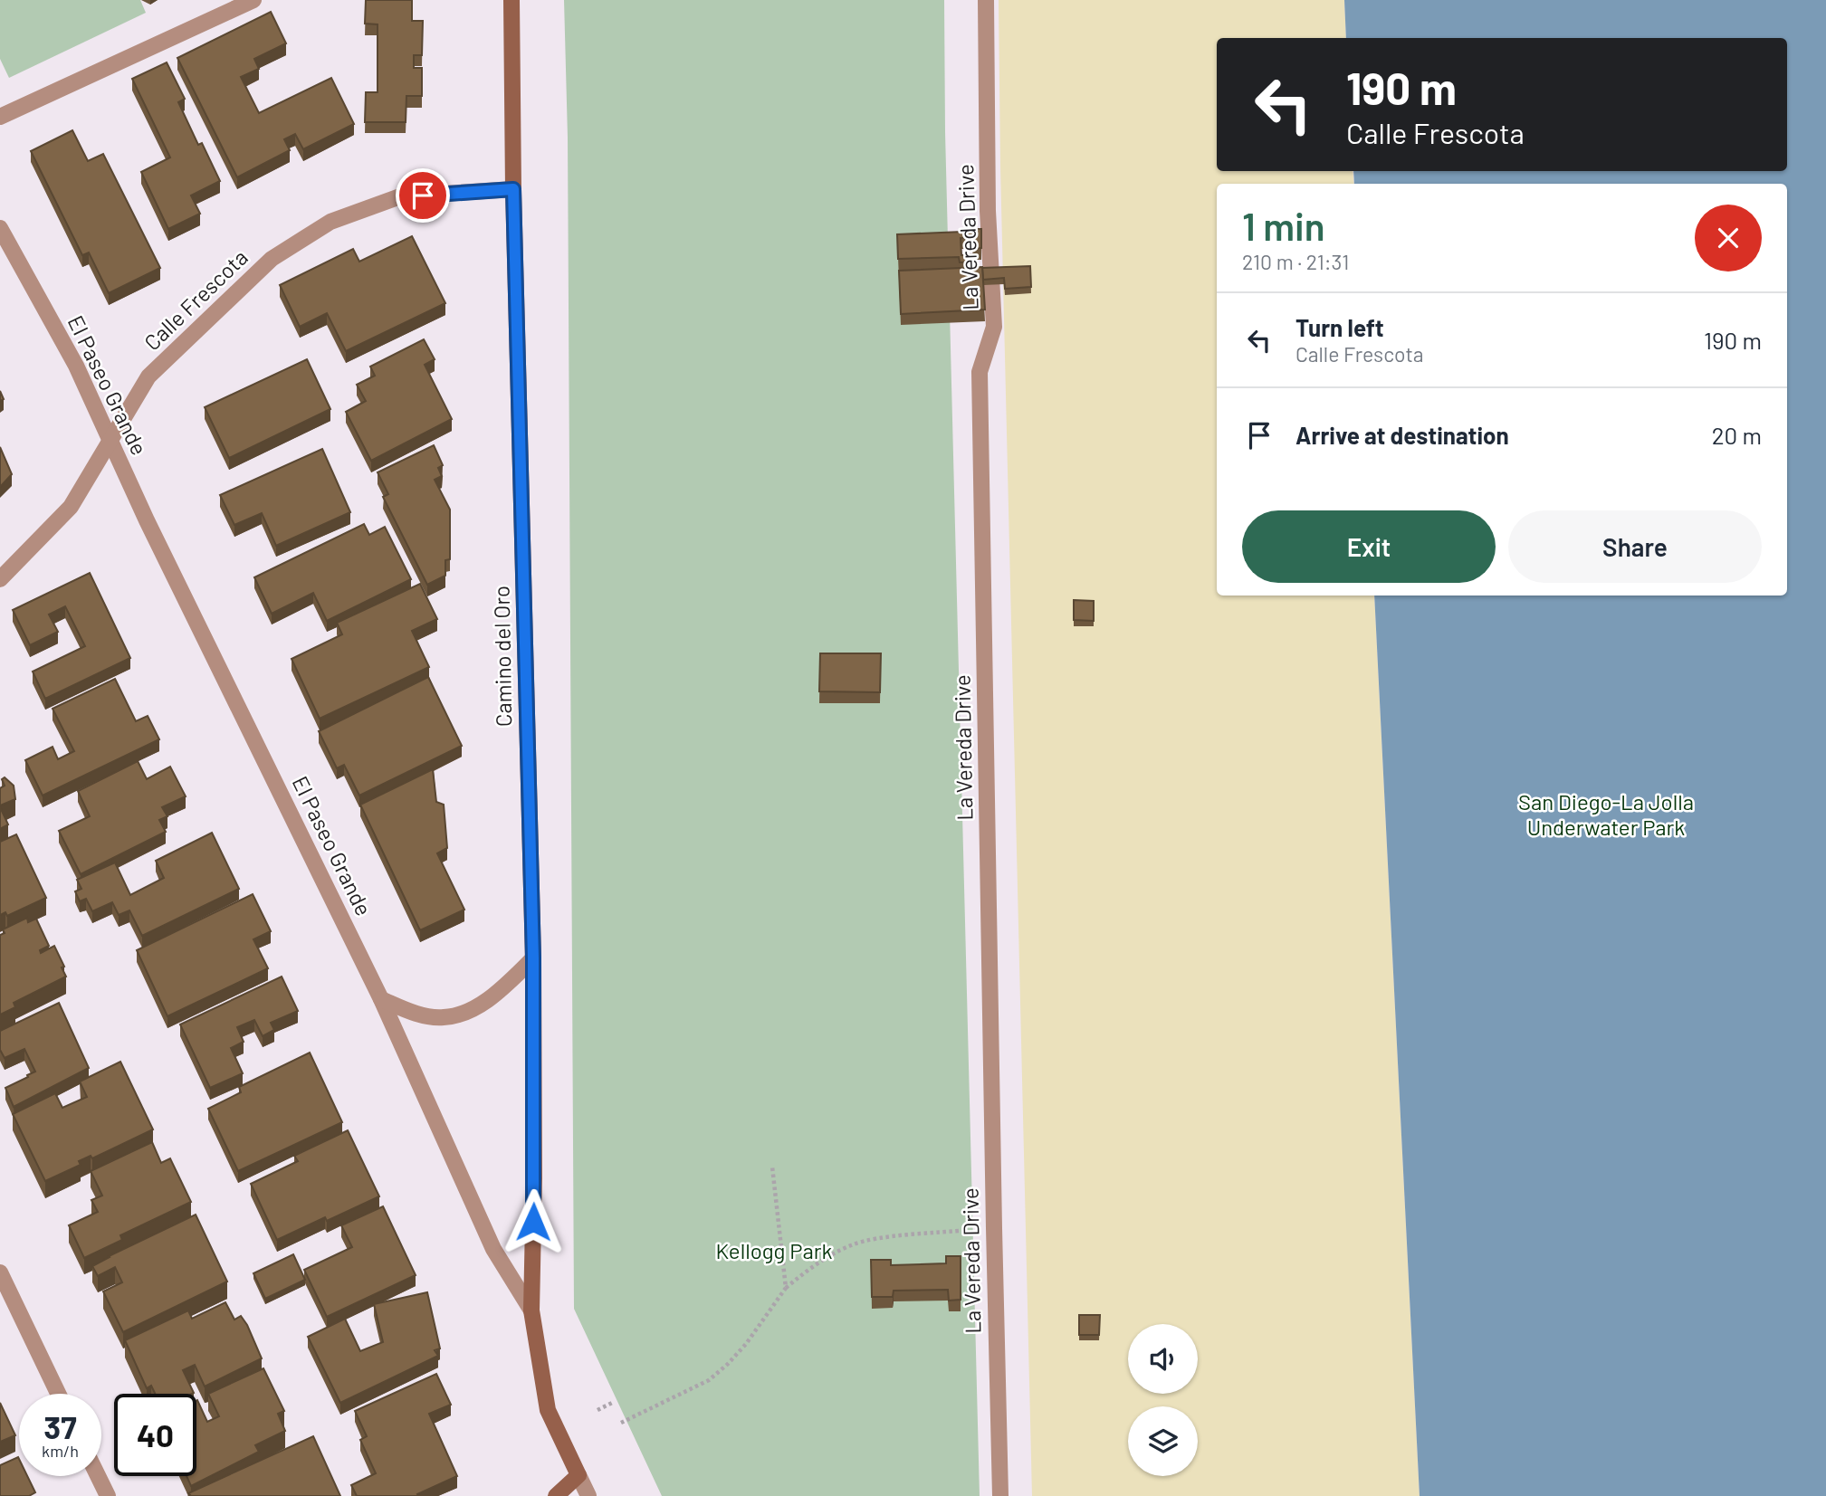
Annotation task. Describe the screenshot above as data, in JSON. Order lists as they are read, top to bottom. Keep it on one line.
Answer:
{"streets":{"street":["La Vereda Drive","Calle Frescota","El Paseo Grande","Camino del Oro"]},"crossings":[["Calle Frescota","El Paseo Grande"],["Calle Frescota","Camino del Oro"],["El Paseo Grande","Camino del Oro"]],"parks":["San Diego-La Jolla Underwater Park","Kellogg Park"],"page":{"turn":["190 m","Calle Frescota"],"heading":["1 min","210 m · 21:31"],"list":[{"name":"Turn left","note":"Calle Frescota","value":"190 m"},{"name":"Arrive at destination","value":"20 m"}],"buttons":["Exit","Share"],"speed":"37 km/h","limit":"40"}}
